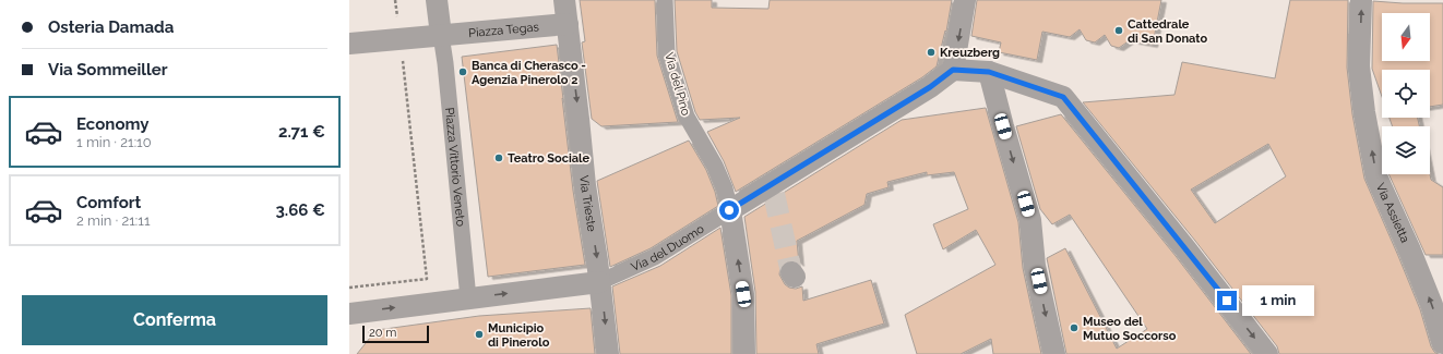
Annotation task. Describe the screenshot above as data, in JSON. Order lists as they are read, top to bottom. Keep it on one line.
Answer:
{"streets":{"street":["Piazza Tegas","Via del Pino","Piazza Vittorio Veneto","Via Trieste","Via Assietta","Via del Duomo"]},"crossings":[["Piazza Tegas","Piazza Vittorio Veneto"],["Piazza Tegas","Via Trieste"],["Via del Pino","Via del Duomo"],["Via Trieste","Via del Duomo"]],"one_way":["Via Assietta"],"places":["Cattedrale di San Donato","Kreuzberg","Banca di Cherasco - Agenzia Pinerolo 2","Teatro Sociale","Museo del Mutuo Soccorso","Municipio di Pinerolo"],"scale_bar":"20 m","north":"bottom","page":{"banner":["Osteria Damada","Via Sommeiller"],"list":[{"name":"Economy","note":"1 min · 21:10","value":"2.71 €"},{"name":"Comfort","note":"2 min · 21:11","value":"3.66 €"}],"bubble":"1 min","buttons":"Conferma","scale":"20 m"}}
